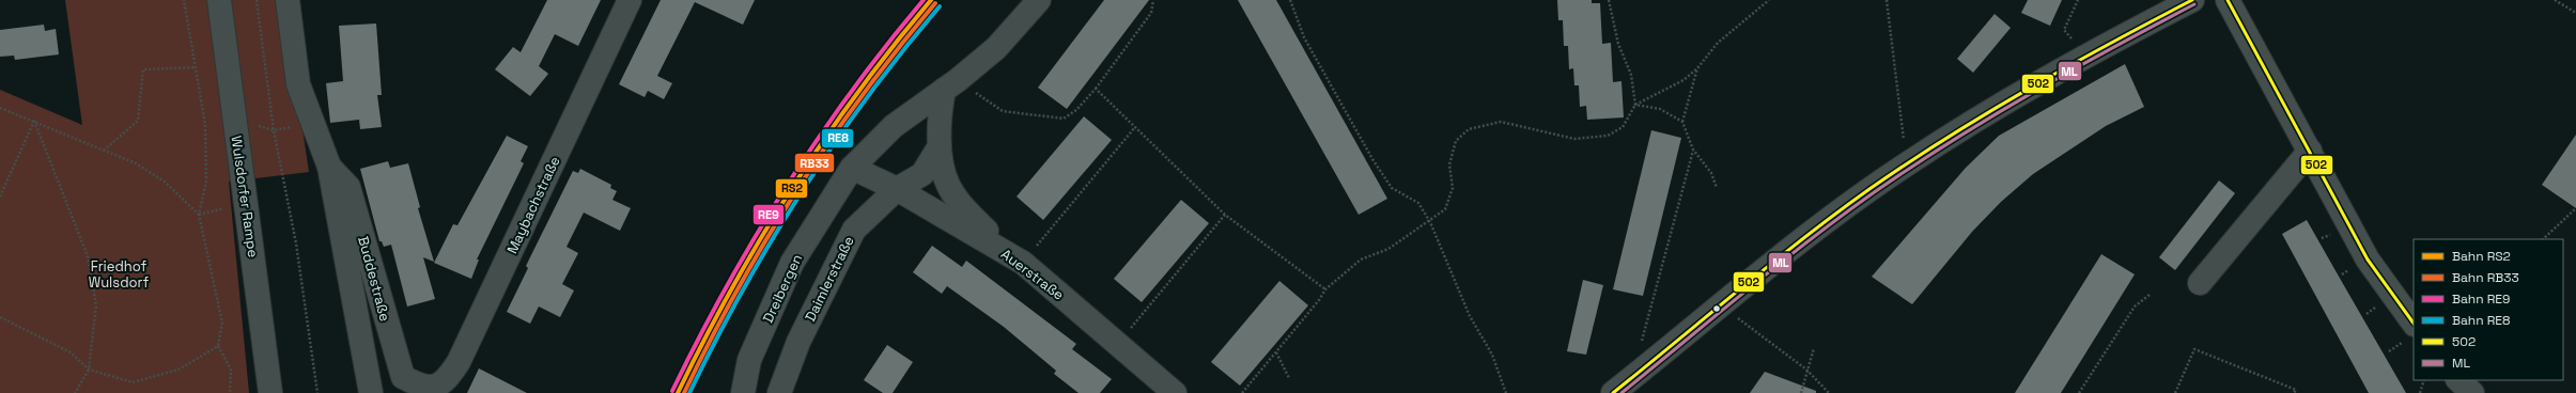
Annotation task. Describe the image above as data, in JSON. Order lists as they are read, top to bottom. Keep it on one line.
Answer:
{"streets":{"street":["Wulsdorfer Rampe","Maybachstraße","Auerstraße","Buddestraße","Daimlerstraße","Dreibergen"]},"crossings":[["Maybachstraße","Buddestraße"],["Auerstraße","Daimlerstraße"],["Auerstraße","Dreibergen"]],"parks":["Friedhof Wulsdorf"],"lines":["rail line RS2","rail line RE9","transit line 502","rail line RB33","transit line ML","rail line RE8"],"legend":["Bahn RS2","Bahn RB33","Bahn RE9","Bahn RE8","502","ML"]}
